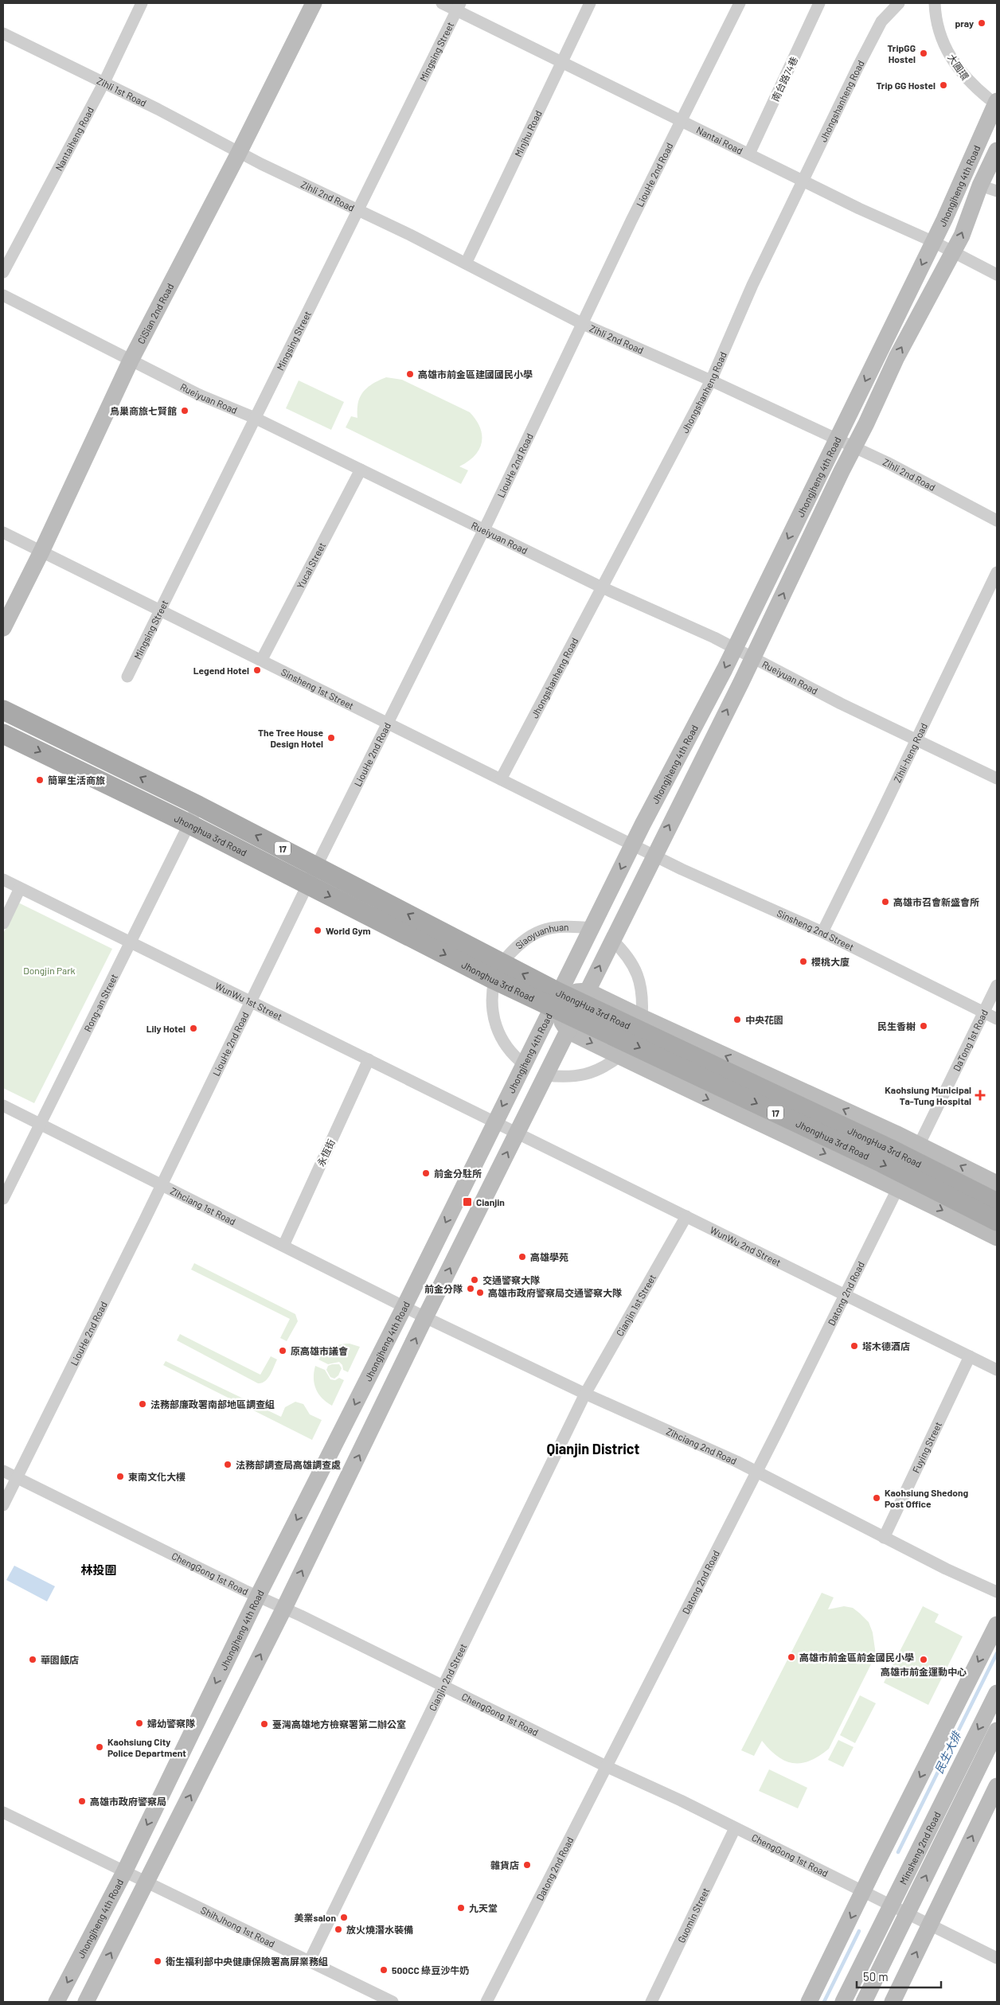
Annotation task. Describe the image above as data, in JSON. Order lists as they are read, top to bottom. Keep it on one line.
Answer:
{"streets":{"main road":["Jhonghua 3rd Road","17","JhongHua 3rd Road"],"street":["Mingsing Street","大圓環","南台路74巷","Zihli 1st Road","Jhongshanheng Road","Minjhu Road","Nantaiheng Road","Nantai Road","LiouHe 2nd Road","Jhongjheng 4th Road","Zihli 2nd Road","CiSian 2nd Road","Rueiyuan Road","Yucai Street","Sinsheng 1st Street","Zihli-heng Road","Sinsheng 2nd Street","Siaoyuanhuan","WunWu 1st Street","Rong-an Street","DaTong 1st Road","永恆街","Zihciang 1st Road","WunWu 2nd Street","Datong 2nd Road","Cianjin 1st Street","Zihciang 2nd Road","Fuying Street","ChengGong 1st Road","Cianjin 2nd Street","Minsheng 2nd Road","Guomin Street","ShihJhong 1st Road"]},"crossings":[["Mingsing Street","Nantai Road"],["Mingsing Street","Zihli 2nd Road"],["Mingsing Street","Rueiyuan Road"],["Mingsing Street","Sinsheng 1st Street"],["大圓環","Jhongjheng 4th Road"],["南台路74巷","Nantai Road"],["Zihli 1st Road","Nantaiheng Road"],["Zihli 1st Road","Zihli 2nd Road"],["Zihli 1st Road","CiSian 2nd Road"],["Jhongshanheng Road","Nantai Road"],["Jhongshanheng Road","Zihli 2nd Road"],["Jhongshanheng Road","Rueiyuan Road"],["Jhongshanheng Road","Sinsheng 1st Street"],["Minjhu Road","Nantai Road"],["Minjhu Road","Zihli 2nd Road"],["Nantai Road","LiouHe 2nd Road"],["Nantai Road","Jhongjheng 4th Road"],["LiouHe 2nd Road","Zihli 2nd Road"],["LiouHe 2nd Road","Rueiyuan Road"],["LiouHe 2nd Road","Sinsheng 1st Street"],["LiouHe 2nd Road","Jhonghua 3rd Road"],["LiouHe 2nd Road","WunWu 1st Street"],["LiouHe 2nd Road","Zihciang 1st Road"],["LiouHe 2nd Road","ChengGong 1st Road"],["Jhongjheng 4th Road","Zihli 2nd Road"],["Jhongjheng 4th Road","Rueiyuan Road"],["Jhongjheng 4th Road","Sinsheng 1st Street"],["Jhongjheng 4th Road","Jhonghua 3rd Road"],["Jhongjheng 4th Road","Sinsheng 2nd Street"],["Jhongjheng 4th Road","Siaoyuanhuan"],["Jhongjheng 4th Road","WunWu 1st Street"],["Jhongjheng 4th Road","JhongHua 3rd Road"],["Jhongjheng 4th Road","Zihciang 1st Road"],["Jhongjheng 4th Road","WunWu 2nd Street"],["Jhongjheng 4th Road","Zihciang 2nd Road"],["Jhongjheng 4th Road","ChengGong 1st Road"],["Jhongjheng 4th Road","ShihJhong 1st Road"],["Zihli 2nd Road","CiSian 2nd Road"],["CiSian 2nd Road","Rueiyuan Road"],["CiSian 2nd Road","Sinsheng 1st Street"],["Rueiyuan Road","Yucai Street"],["Rueiyuan Road","Zihli-heng Road"],["Yucai Street","Sinsheng 1st Street"],["Sinsheng 1st Street","Sinsheng 2nd Street"],["Zihli-heng Road","Sinsheng 2nd Street"],["Jhonghua 3rd Road","Siaoyuanhuan"],["Jhonghua 3rd Road","Rong-an Street"],["Jhonghua 3rd Road","JhongHua 3rd Road"],["Jhonghua 3rd Road","DaTong 1st Road"],["Jhonghua 3rd Road","Datong 2nd Road"],["Sinsheng 2nd Street","DaTong 1st Road"],["WunWu 1st Street","Rong-an Street"],["WunWu 1st Street","永恆街"],["WunWu 1st Street","WunWu 2nd Street"],["Rong-an Street","Zihciang 1st Road"],["JhongHua 3rd Road","DaTong 1st Road"],["JhongHua 3rd Road","Datong 2nd Road"],["DaTong 1st Road","Datong 2nd Road"],["永恆街","Zihciang 1st Road"],["Zihciang 1st Road","Zihciang 2nd Road"],["WunWu 2nd Street","Datong 2nd Road"],["WunWu 2nd Street","Cianjin 1st Street"],["WunWu 2nd Street","Fuying Street"],["Datong 2nd Road","Zihciang 2nd Road"],["Datong 2nd Road","ChengGong 1st Road"],["Cianjin 1st Street","Zihciang 2nd Road"],["Cianjin 1st Street","Cianjin 2nd Street"],["Zihciang 2nd Road","Fuying Street"],["Zihciang 2nd Road","Cianjin 2nd Street"],["ChengGong 1st Road","Cianjin 2nd Street"],["ChengGong 1st Road","Minsheng 2nd Road"],["ChengGong 1st Road","Guomin Street"],["Cianjin 2nd Street","ShihJhong 1st Road"]],"districts":["Qianjin District","林投圍"],"water":["民生大排"],"parks":["Dongjin Park"],"places":{"other":["pray","TripGG Hostel","Trip GG Hostel","高雄市前金區建國國民小學","鳥巢商旅七賢館","Legend Hotel","The Tree House Design Hotel","簡單生活商旅","高雄市召會新盛會所","World Gym","櫻桃大廈","中央花園","民生香榭","Lily Hotel","前金分駐所","高雄學苑","交通警察大隊","前金分隊","高雄市政府警察局交通警察大隊","塔木德酒店","原高雄市議會","法務部廉政署南部地區調查組","法務部調查局高雄調查處","東南文化大樓","Kaohsiung Shedong Post Office","高雄市前金區前金國民小學","華園飯店","高雄市前金運動中心","婦幼警察隊","臺灣高雄地方檢察署第二辦公室","Kaohsiung City Police Department","高雄市政府警察局","雜貨店","九天堂","美業salon","放火燒潛水裝備","衛生福利部中央健康保險署高屏業務組","500CC 綠豆沙牛奶"],"health":["Kaohsiung Municipal Ta-Tung Hospital"],"transit":["Cianjin"]},"scale_bar":"50 m"}
